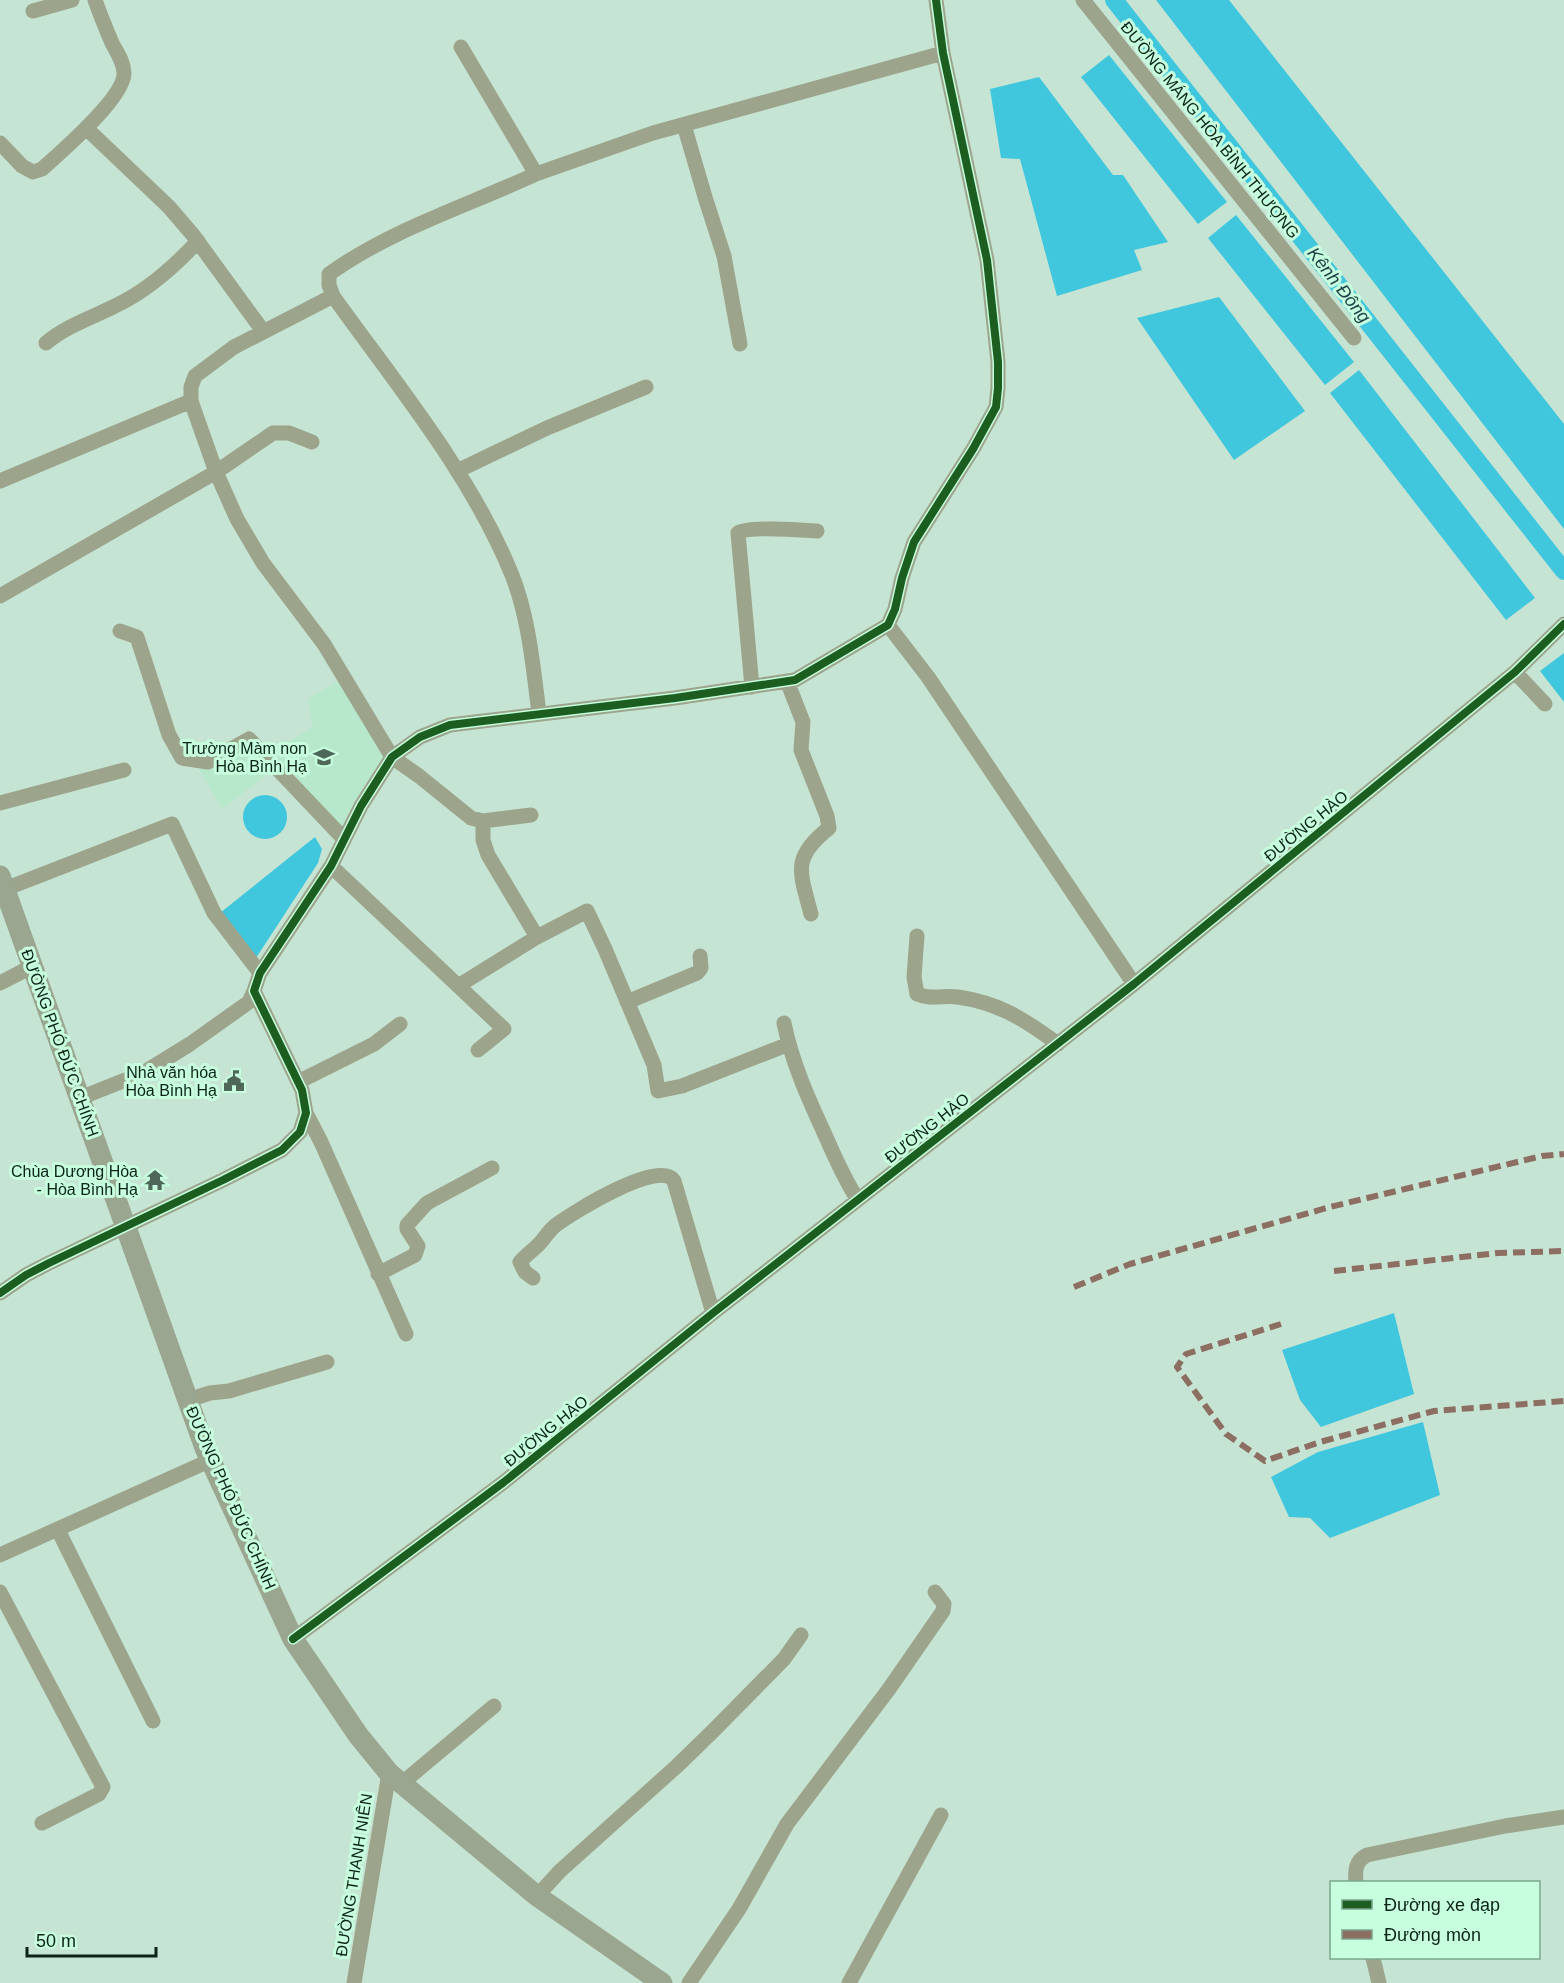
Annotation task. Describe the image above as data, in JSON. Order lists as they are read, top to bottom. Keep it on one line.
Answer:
{"streets":{"main road":["ĐƯỜNG PHÓ ĐỨC CHÍNH"],"street":["ĐƯỜNG MÁNG HÒA BÌNH THƯỢNG","ĐƯỜNG HÀO","ĐƯỜNG THANH NIÊN"]},"crossings":[["ĐƯỜNG HÀO","ĐƯỜNG PHÓ ĐỨC CHÍNH"],["ĐƯỜNG PHÓ ĐỨC CHÍNH","ĐƯỜNG THANH NIÊN"]],"water":["Kênh Đông"],"places":{"school or university":["Trường Màm non Hòa Bình Hạ"],"public building":["Nhà văn hóa Hòa Bình Hạ"],"temple":["Chùa Dương Hòa - Hòa Bình Hạ"]},"legend":["Đường xe đạp","Đường mòn"],"scale_bar":"50 m"}
